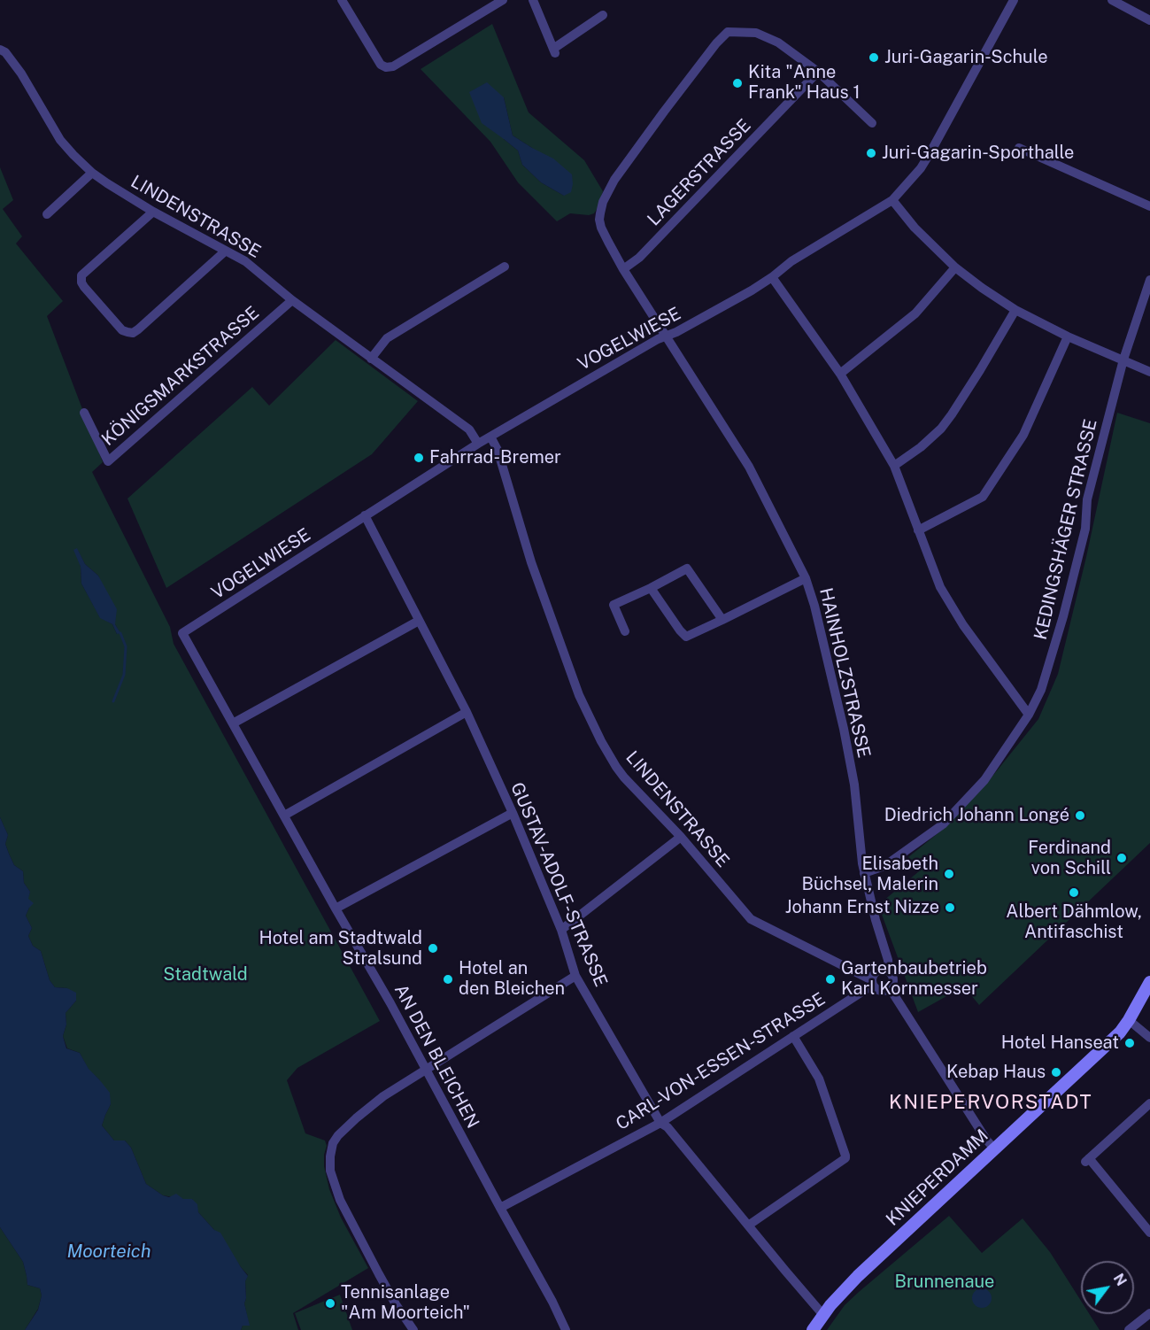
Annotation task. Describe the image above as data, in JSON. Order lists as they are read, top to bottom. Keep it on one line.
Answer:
{"streets":{"main road":["KNIEPERDAMM"],"street":["LAGERSTRASSE","LINDENSTRASSE","VOGELWIESE","KÖNIGSMARKSTRASSE","KEDINGSHÄGER STRASSE","HAINHOLZSTRASSE","GUSTAV-ADOLF-STRASSE","AN DEN BLEICHEN","CARL-VON-ESSEN-STRASSE"]},"crossings":[["LAGERSTRASSE","HAINHOLZSTRASSE"],["LINDENSTRASSE","VOGELWIESE"],["LINDENSTRASSE","KÖNIGSMARKSTRASSE"],["LINDENSTRASSE","HAINHOLZSTRASSE"],["LINDENSTRASSE","CARL-VON-ESSEN-STRASSE"],["VOGELWIESE","HAINHOLZSTRASSE"],["VOGELWIESE","GUSTAV-ADOLF-STRASSE"],["VOGELWIESE","AN DEN BLEICHEN"],["KEDINGSHÄGER STRASSE","HAINHOLZSTRASSE"],["HAINHOLZSTRASSE","CARL-VON-ESSEN-STRASSE"],["GUSTAV-ADOLF-STRASSE","CARL-VON-ESSEN-STRASSE"],["GUSTAV-ADOLF-STRASSE","KNIEPERDAMM"],["AN DEN BLEICHEN","CARL-VON-ESSEN-STRASSE"]],"districts":["KNIEPERVORSTADT"],"water":["Moorteich"],"parks":["Stadtwald","Brunnenaue"],"places":["Juri-Gagarin-Schule","Kita \"Anne Frank\" Haus 1","Juri-Gagarin-Sporthalle","Fahrrad-Bremer","Diedrich Johann Longé","Ferdinand von Schill","Elisabeth Büchsel, Malerin","Albert Dähmlow, Antifaschist","Johann Ernst Nizze","Hotel am Stadtwald Stralsund","Hotel an den Bleichen","Gartenbaubetrieb Karl Kornmesser","Hotel Hanseat","Kebap Haus","Tennisanlage \"Am Moorteich\""],"north":"top right"}
